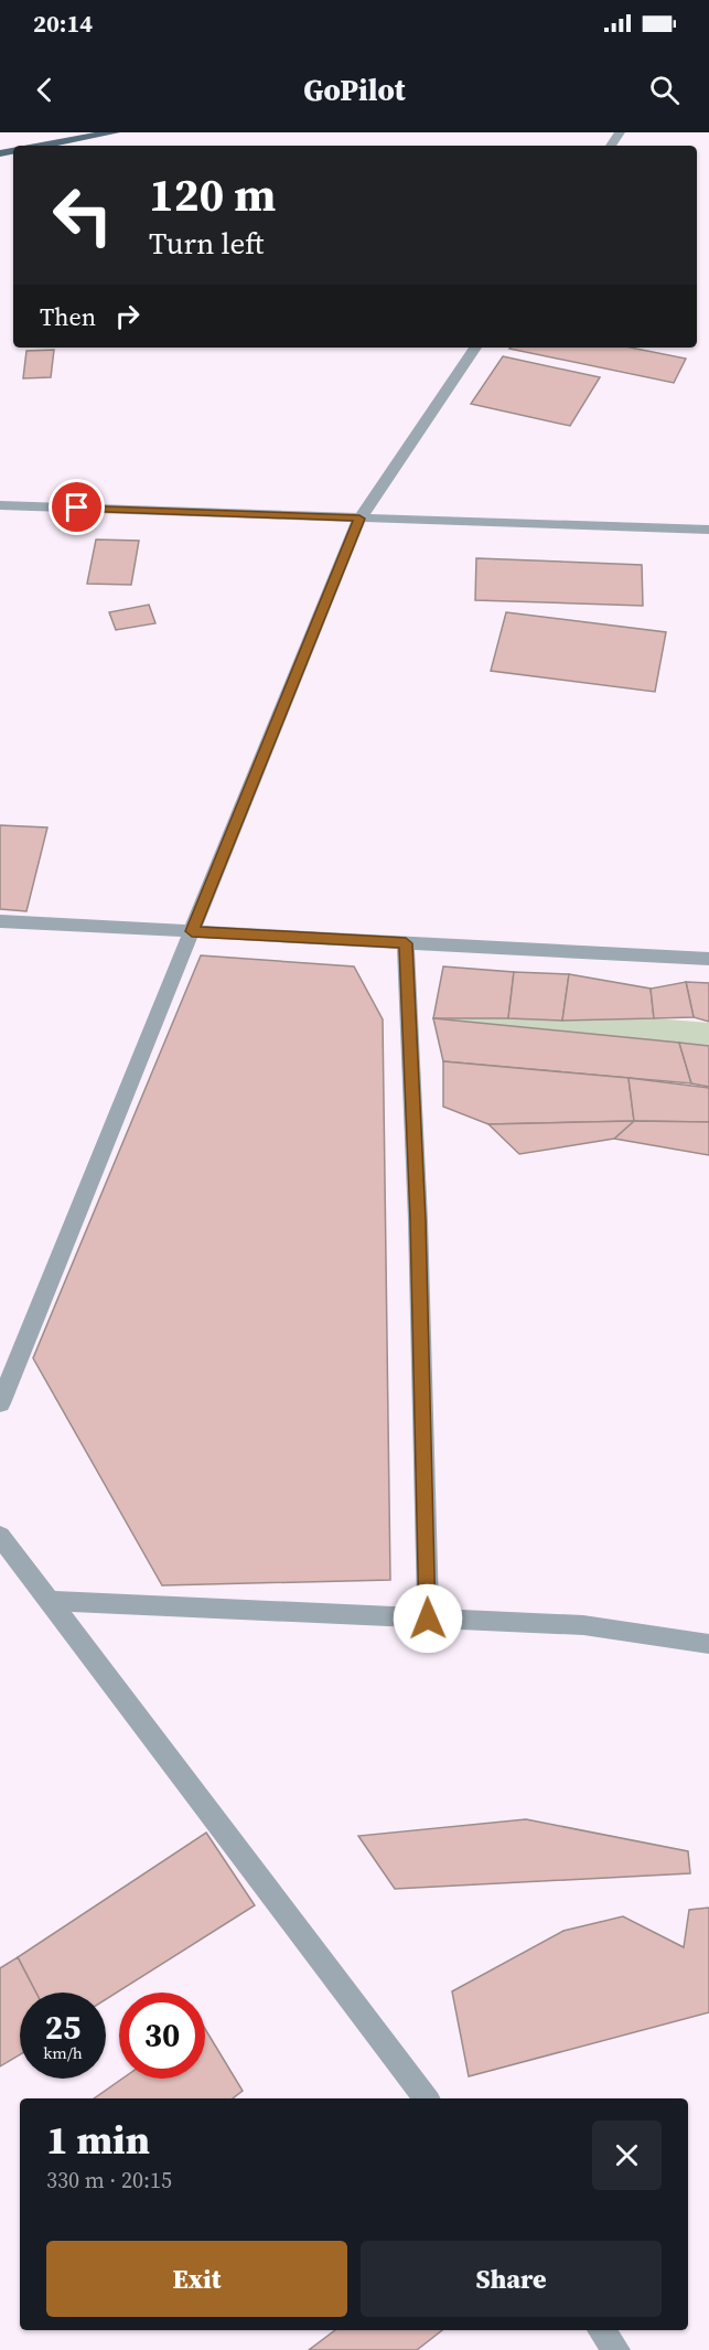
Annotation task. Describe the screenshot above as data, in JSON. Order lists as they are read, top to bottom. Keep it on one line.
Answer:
{"page":{"status":"20:14","header":"GoPilot","turn":["120 m","Turn left"],"then":"Then","speed":"25 km/h","limit":"30","heading":["1 min","330 m · 20:15"],"buttons":["Exit","Share"]}}
